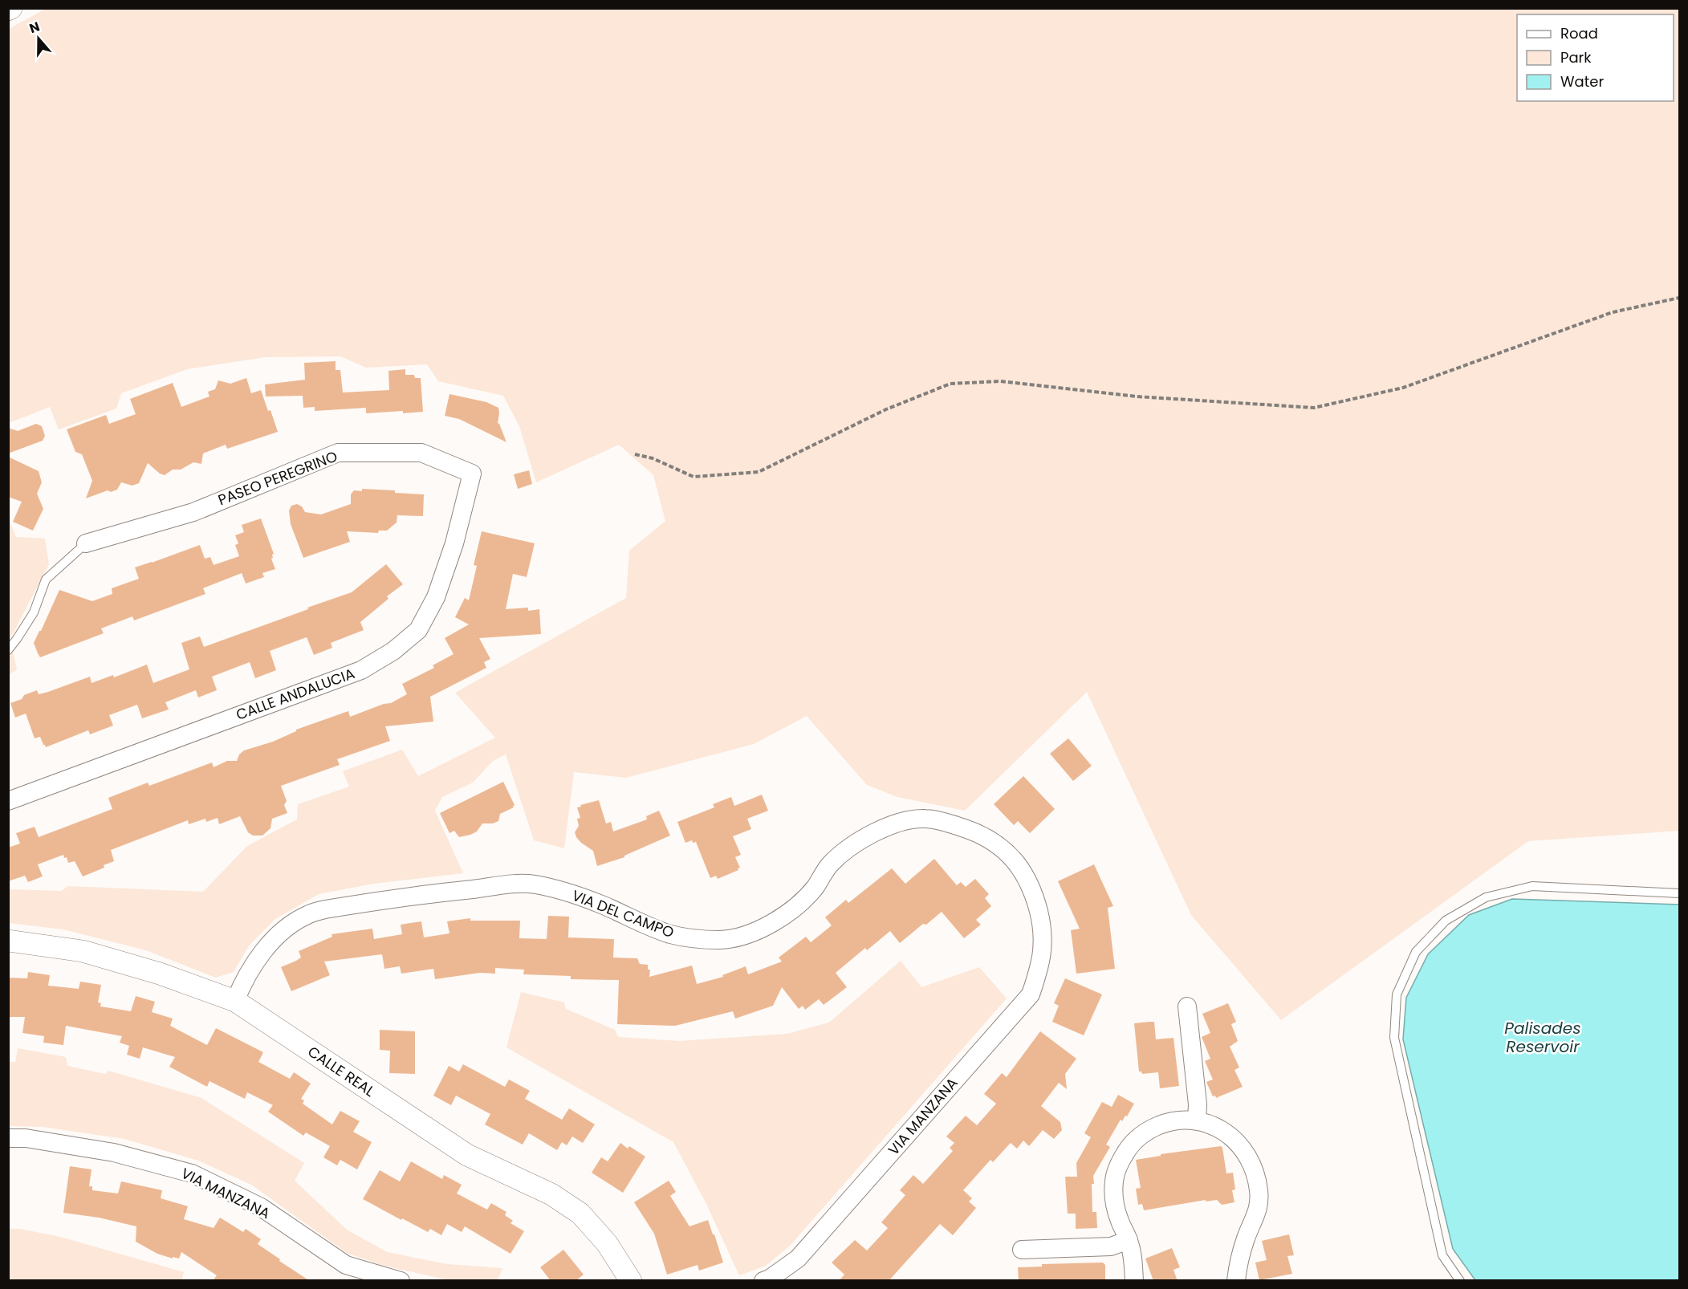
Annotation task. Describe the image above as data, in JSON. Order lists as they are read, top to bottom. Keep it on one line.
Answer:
{"streets":{"street":["PASEO PEREGRINO","CALLE ANDALUCIA","VIA DEL CAMPO","CALLE REAL","VIA MANZANA"]},"crossings":[["PASEO PEREGRINO","CALLE ANDALUCIA"],["VIA DEL CAMPO","CALLE REAL"],["VIA DEL CAMPO","VIA MANZANA"]],"water":["Palisades Reservoir"],"legend":["Road","Park","Water"],"north":"top"}
